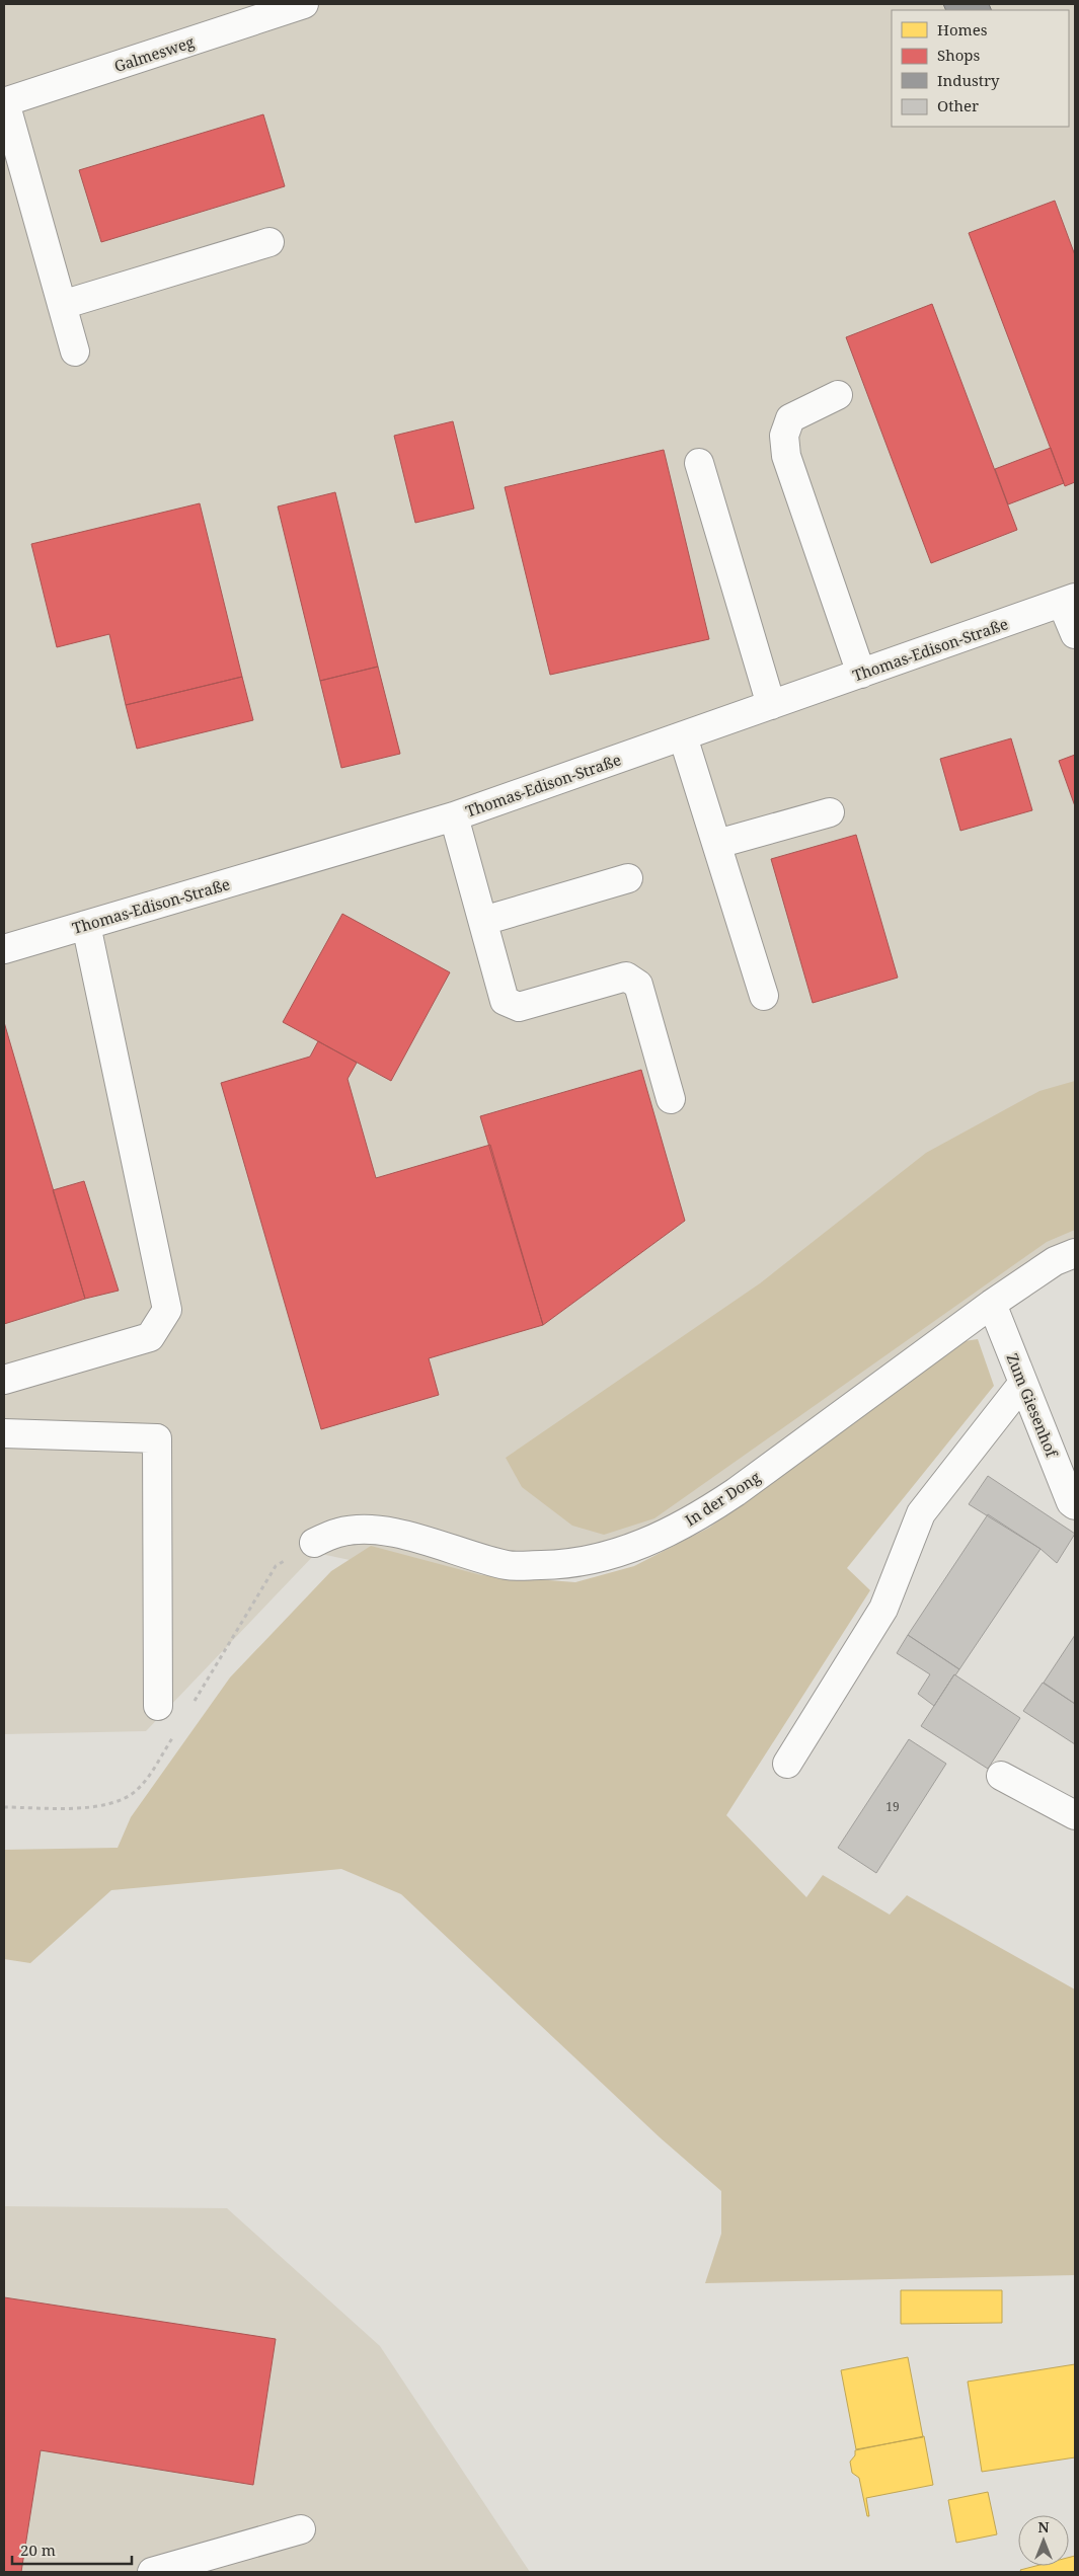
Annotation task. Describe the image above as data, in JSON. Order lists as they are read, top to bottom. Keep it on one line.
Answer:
{"streets":{"street":["Galmesweg","Thomas-Edison-Straße","Zum Giesenhof","In der Dong"]},"crossings":[["Zum Giesenhof","In der Dong"]],"house_numbers":["19"],"legend":["Homes","Shops","Industry","Other"],"scale_bar":"20 m","north":"top"}
